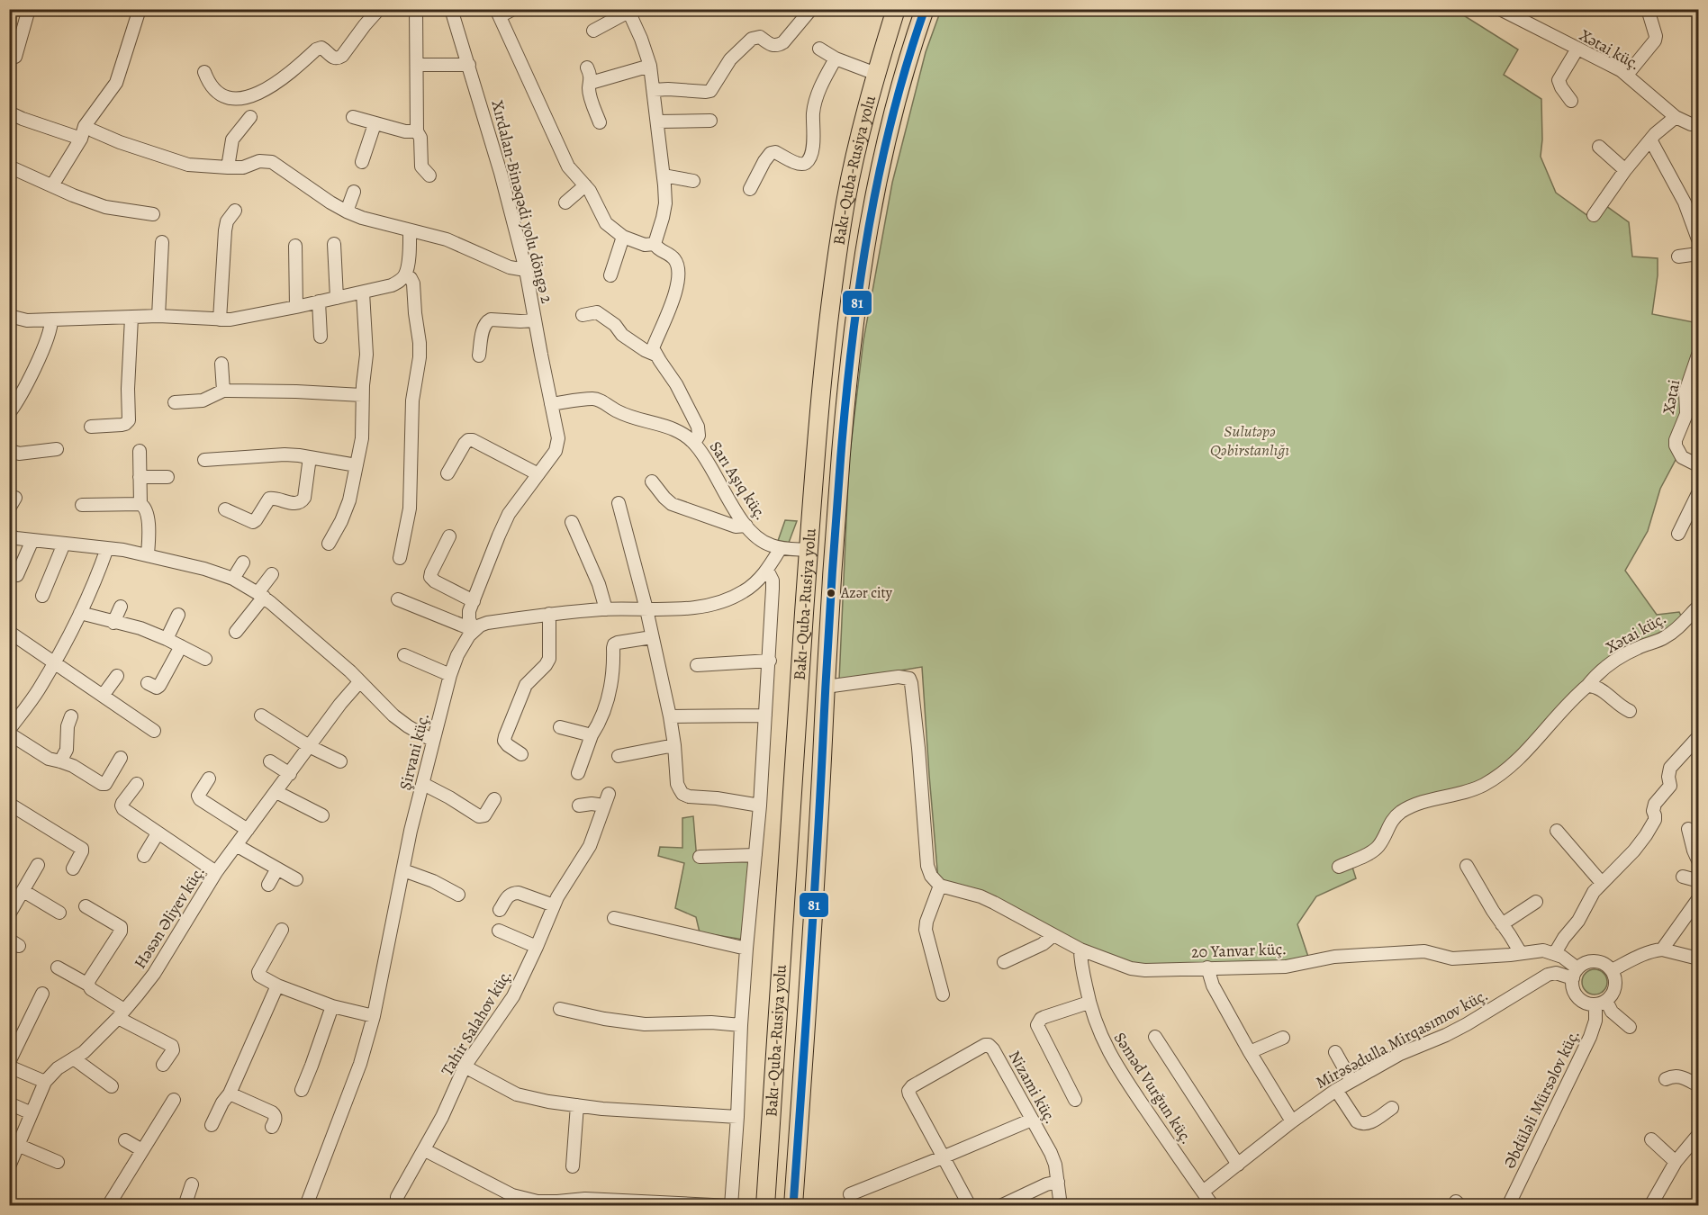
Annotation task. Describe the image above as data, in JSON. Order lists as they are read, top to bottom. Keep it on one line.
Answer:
{"streets":{"highway":["Bakı-Quba-Rusiya yolu"],"street":["Xətai küç.","Xırdalan-Binəqədi yolu döngə 2","Xətai","Sarı Aşıq küç.","Şirvani küç.","Həsən Əliyev küç.","20 Yanvar küç.","Tahir Salahov küç.","Mirəsədulla Mirqasımov küç.","Nizami küç.","Səməd Vurğun küç.","Əbdüləli Mürsəlov küç."]},"crossings":[["Bakı-Quba-Rusiya yolu","Sarı Aşıq küç."],["Xırdalan-Binəqədi yolu döngə 2","Sarı Aşıq küç."],["Xırdalan-Binəqədi yolu döngə 2","Şirvani küç."],["20 Yanvar küç.","Səməd Vurğun küç."],["Mirəsədulla Mirqasımov küç.","Səməd Vurğun küç."],["Mirəsədulla Mirqasımov küç.","Əbdüləli Mürsəlov küç."]],"parks":["Sulutəpə Qəbirstanlığı"],"places":["Azər city"],"lines":["transit line 81"]}
